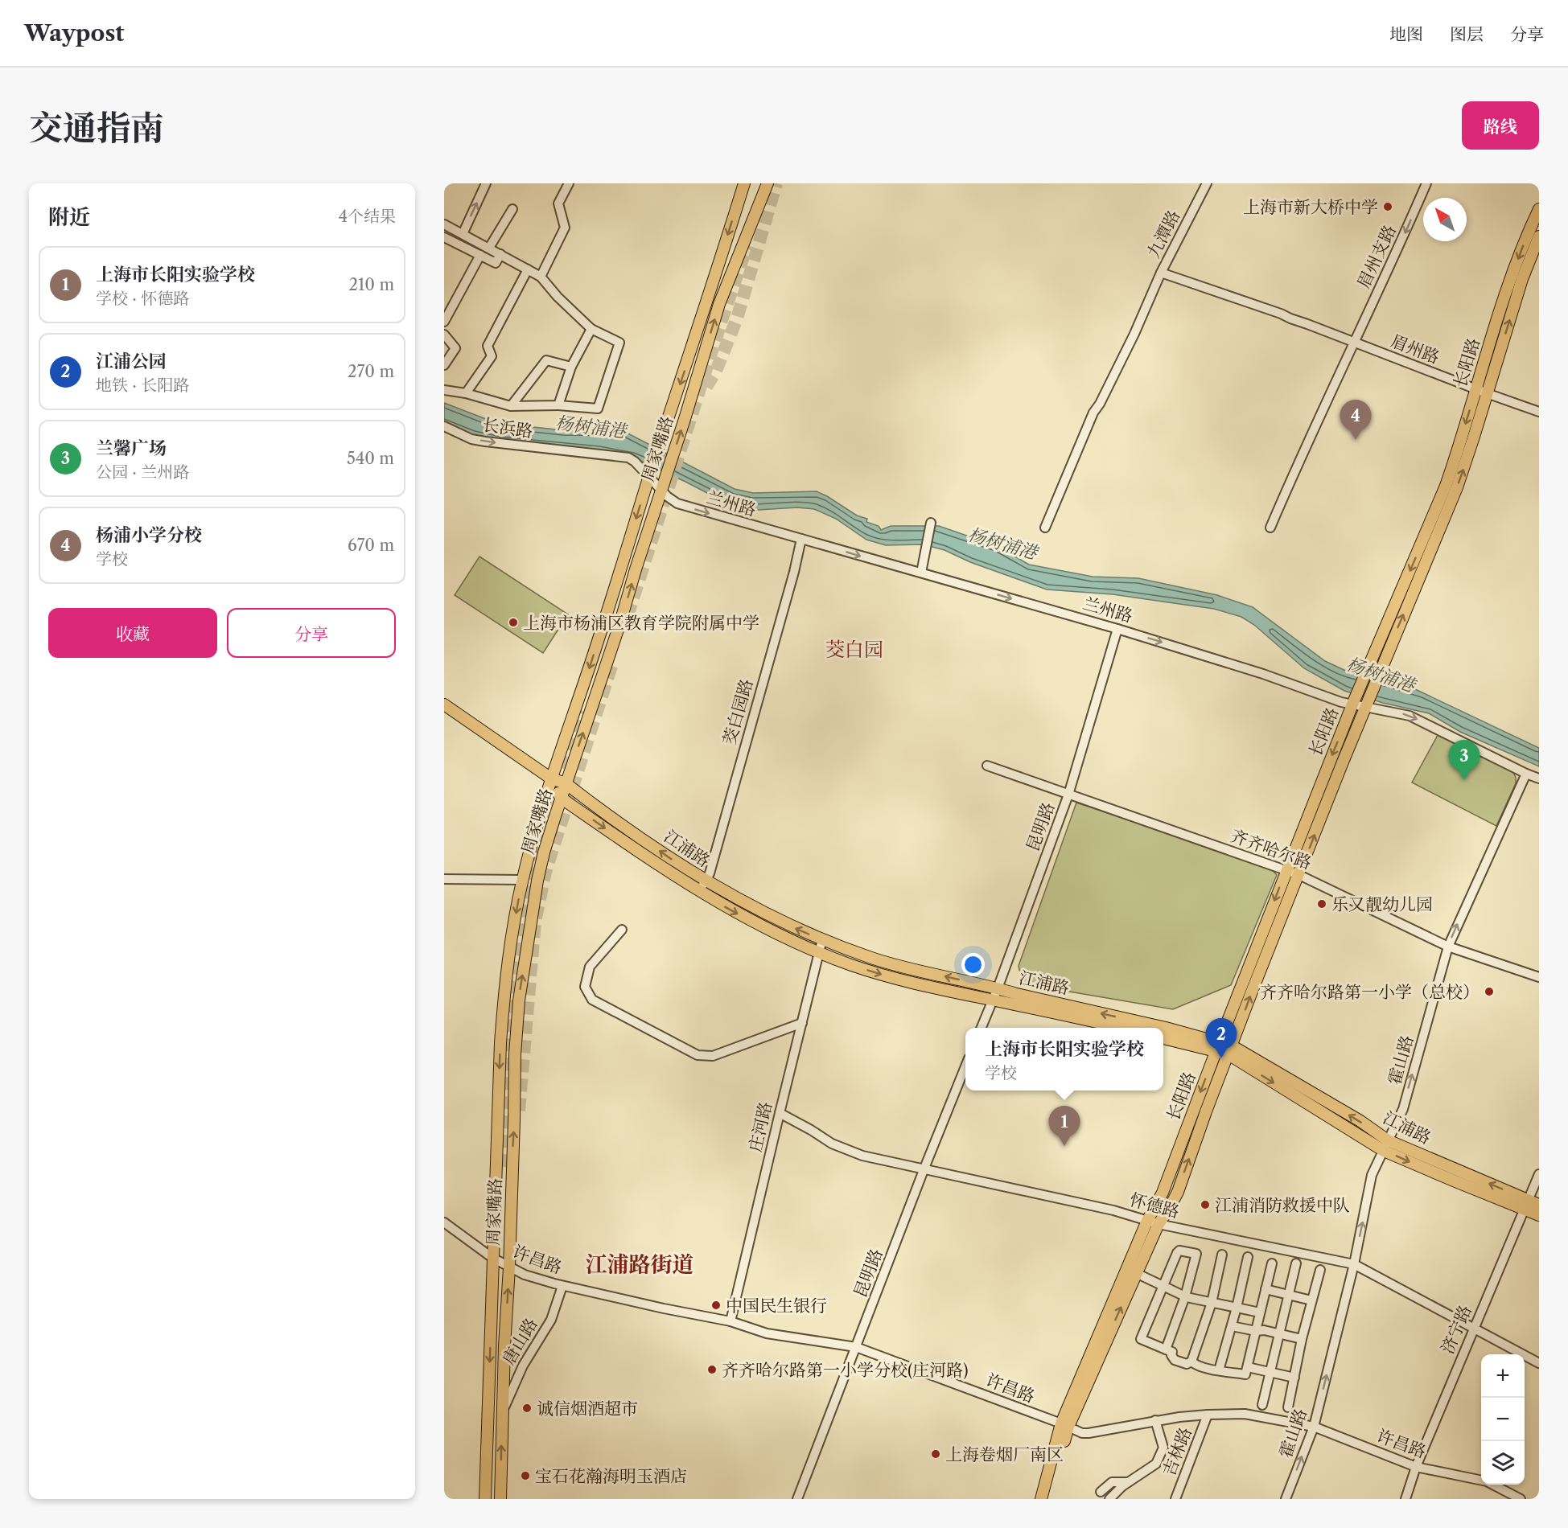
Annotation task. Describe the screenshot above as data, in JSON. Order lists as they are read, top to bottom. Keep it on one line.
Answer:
{"streets":{"main road":["长阳路","周家嘴路","江浦路"],"street":["九潭路","眉州支路","眉州路","长浜路","兰州路","茭白园路","昆明路","齐齐哈尔路","霍山路","庄河路","怀德路","许昌路","济宁路","唐山路","吉林路"]},"crossings":[["九潭路","眉州路"],["眉州支路","眉州路"],["眉州路","长阳路"],["长阳路","兰州路"],["长阳路","江浦路"],["长阳路","齐齐哈尔路"],["长阳路","怀德路"],["长阳路","许昌路"],["长浜路","周家嘴路"],["长浜路","兰州路"],["周家嘴路","兰州路"],["周家嘴路","江浦路"],["周家嘴路","许昌路"],["周家嘴路","唐山路"],["兰州路","茭白园路"],["兰州路","昆明路"],["兰州路","霍山路"],["茭白园路","江浦路"],["昆明路","江浦路"],["昆明路","齐齐哈尔路"],["昆明路","怀德路"],["昆明路","许昌路"],["江浦路","霍山路"],["江浦路","庄河路"],["江浦路","济宁路"],["齐齐哈尔路","霍山路"],["霍山路","怀德路"],["霍山路","许昌路"],["庄河路","怀德路"],["庄河路","许昌路"],["怀德路","济宁路"],["许昌路","济宁路"],["许昌路","唐山路"],["许昌路","吉林路"]],"one_way":["眉州支路","兰州路"],"districts":["茭白园","江浦路街道"],"water":["杨树浦港"],"places":["上海市新大桥中学","上海市杨浦区教育学院附属中学","乐又靓幼儿园","齐齐哈尔路第一小学（总校）","江浦消防救援中队","中国民生银行","齐齐哈尔路第一小学分校(庄河路)","诚信烟酒超市","上海卷烟厂南区","宝石花瀚海明玉酒店"],"north":"top left","page":{"header":"Waypost","nav":["地图","图层","分享"],"title":"交通指南","buttons":["路线",["收藏","分享"]],"heading":["附近","4个结果"],"list":[{"mark":"1","name":"上海市长阳实验学校","note":"学校 · 怀德路","value":"210 m"},{"mark":"2","name":"江浦公园","note":"地铁 · 长阳路","value":"270 m"},{"mark":"3","name":"兰馨广场","note":"公园 · 兰州路","value":"540 m"},{"mark":"4","name":"杨浦小学分校","note":"学校","value":"670 m"}],"pins":["4","3","2","1"],"popup":["上海市长阳实验学校","学校"],"map_buttons":["+","−"]}}
